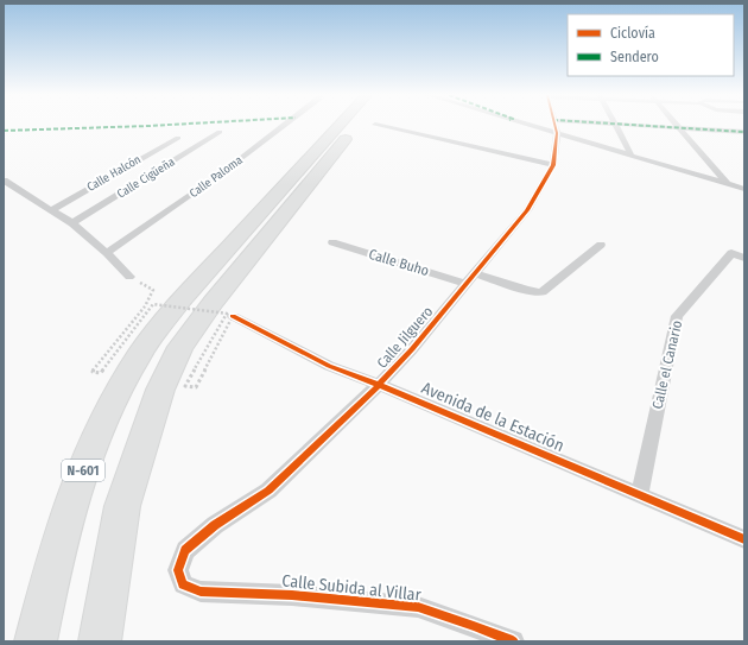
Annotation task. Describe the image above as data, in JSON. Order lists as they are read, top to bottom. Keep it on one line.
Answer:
{"streets":{"highway":["N-601"],"street":["Calle Halcón","Calle Paloma","Calle Cigüeña","Calle Buho","Calle Jilguero","Calle el Canario","Avenida de la Estación","Calle Subida al Villar"]},"crossings":[["Calle Buho","Calle Jilguero"],["Calle Jilguero","Avenida de la Estación"],["Calle Jilguero","Calle Subida al Villar"],["Calle el Canario","Avenida de la Estación"]],"legend":["Ciclovía","Sendero"]}
